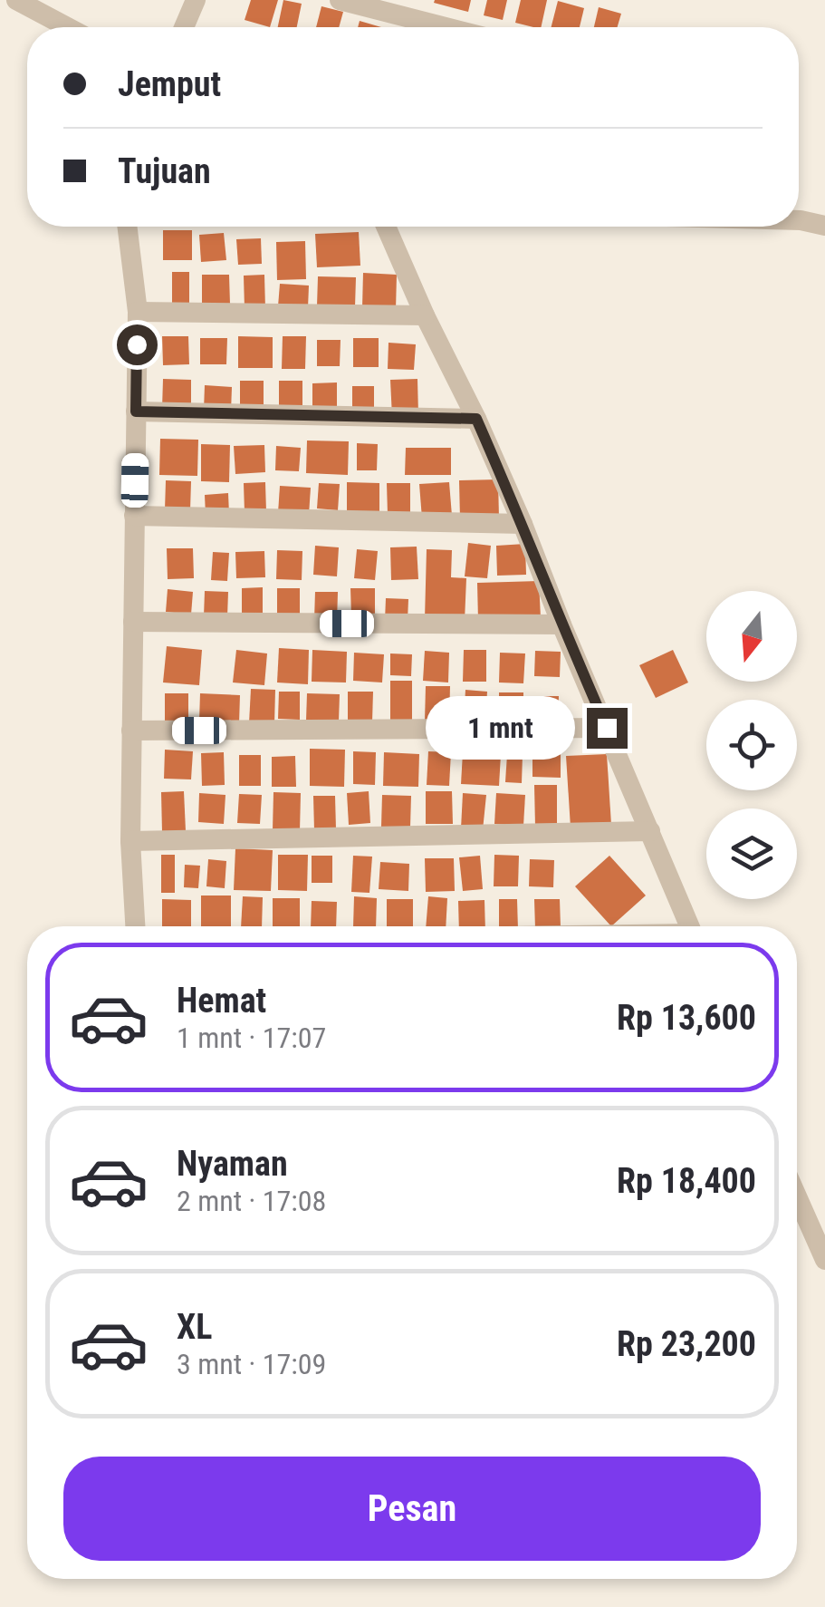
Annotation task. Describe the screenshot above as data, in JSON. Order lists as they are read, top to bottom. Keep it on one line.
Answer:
{"north":"bottom","page":{"banner":["Jemput","Tujuan"],"bubble":"1 mnt","list":[{"name":"Hemat","note":"1 mnt · 17:07","value":"Rp 13,600"},{"name":"Nyaman","note":"2 mnt · 17:08","value":"Rp 18,400"},{"name":"XL","note":"3 mnt · 17:09","value":"Rp 23,200"}],"buttons":"Pesan"}}
